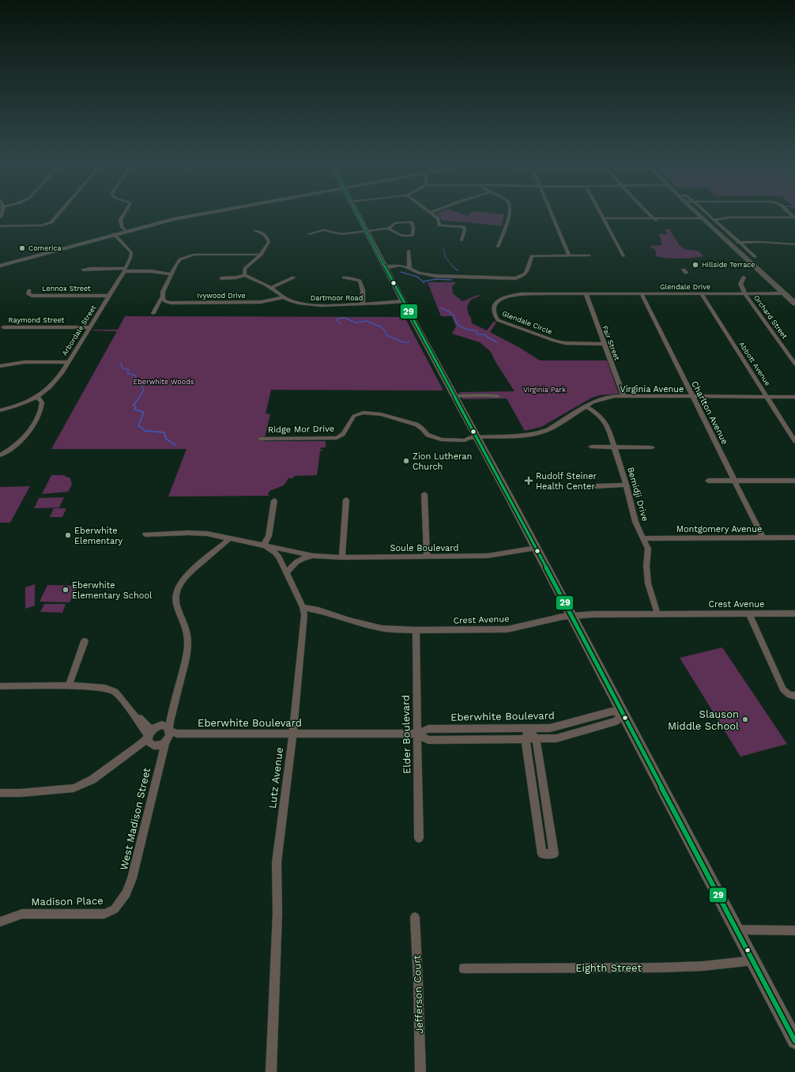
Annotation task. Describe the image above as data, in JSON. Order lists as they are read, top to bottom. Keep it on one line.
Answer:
{"streets":{"street":["Glendale Drive","Lennox Street","Ivywood Drive","Dartmoor Road","Orchard Street","Raymond Street","Glendale Circle","Arbordale Street","Fair Street","Abbott Avenue","Virginia Avenue","Charlton Avenue","Ridge Mor Drive","Bemidji Drive","Montgomery Avenue","Soule Boulevard","Crest Avenue","Eberwhite Boulevard","Elder Boulevard","Lutz Avenue","West Madison Street","Madison Place","Eighth Street","Jefferson Court"]},"crossings":[["Glendale Drive","Orchard Street"],["Glendale Drive","Glendale Circle"],["Glendale Drive","Fair Street"],["Glendale Drive","Abbott Avenue"],["Glendale Drive","Charlton Avenue"],["Lennox Street","Arbordale Street"],["Ivywood Drive","Dartmoor Road"],["Raymond Street","Arbordale Street"],["Glendale Circle","Fair Street"],["Fair Street","Virginia Avenue"],["Abbott Avenue","Virginia Avenue"],["Virginia Avenue","Charlton Avenue"],["Virginia Avenue","Ridge Mor Drive"],["Virginia Avenue","Bemidji Drive"],["Charlton Avenue","Montgomery Avenue"],["Bemidji Drive","Montgomery Avenue"],["Bemidji Drive","Crest Avenue"],["Soule Boulevard","Lutz Avenue"],["Soule Boulevard","West Madison Street"],["Crest Avenue","Elder Boulevard"],["Crest Avenue","Lutz Avenue"],["Eberwhite Boulevard","Elder Boulevard"],["Eberwhite Boulevard","Lutz Avenue"],["Eberwhite Boulevard","West Madison Street"],["West Madison Street","Madison Place"]],"parks":["Eberwhite Woods","Virginia Park"],"places":{"other":["Comerica","Hillside Terrace","Zion Lutheran Church","Eberwhite Elementary","Eberwhite Elementary School","Slauson Middle School"],"health":["Rudolf Steiner Health Center"]},"lines":["transit line 29"]}
